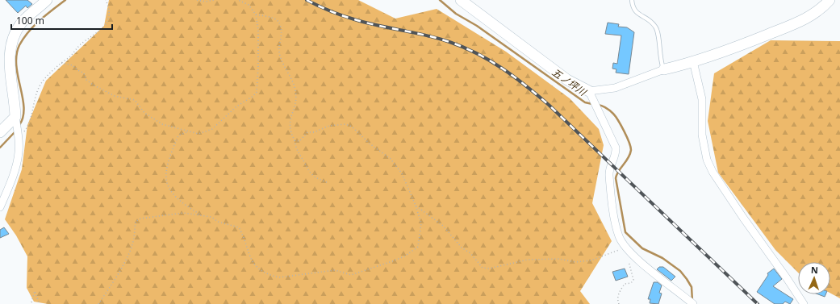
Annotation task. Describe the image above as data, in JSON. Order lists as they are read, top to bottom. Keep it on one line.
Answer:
{"water":["五ノ坪川"],"scale_bar":"100 m","north":"top"}
